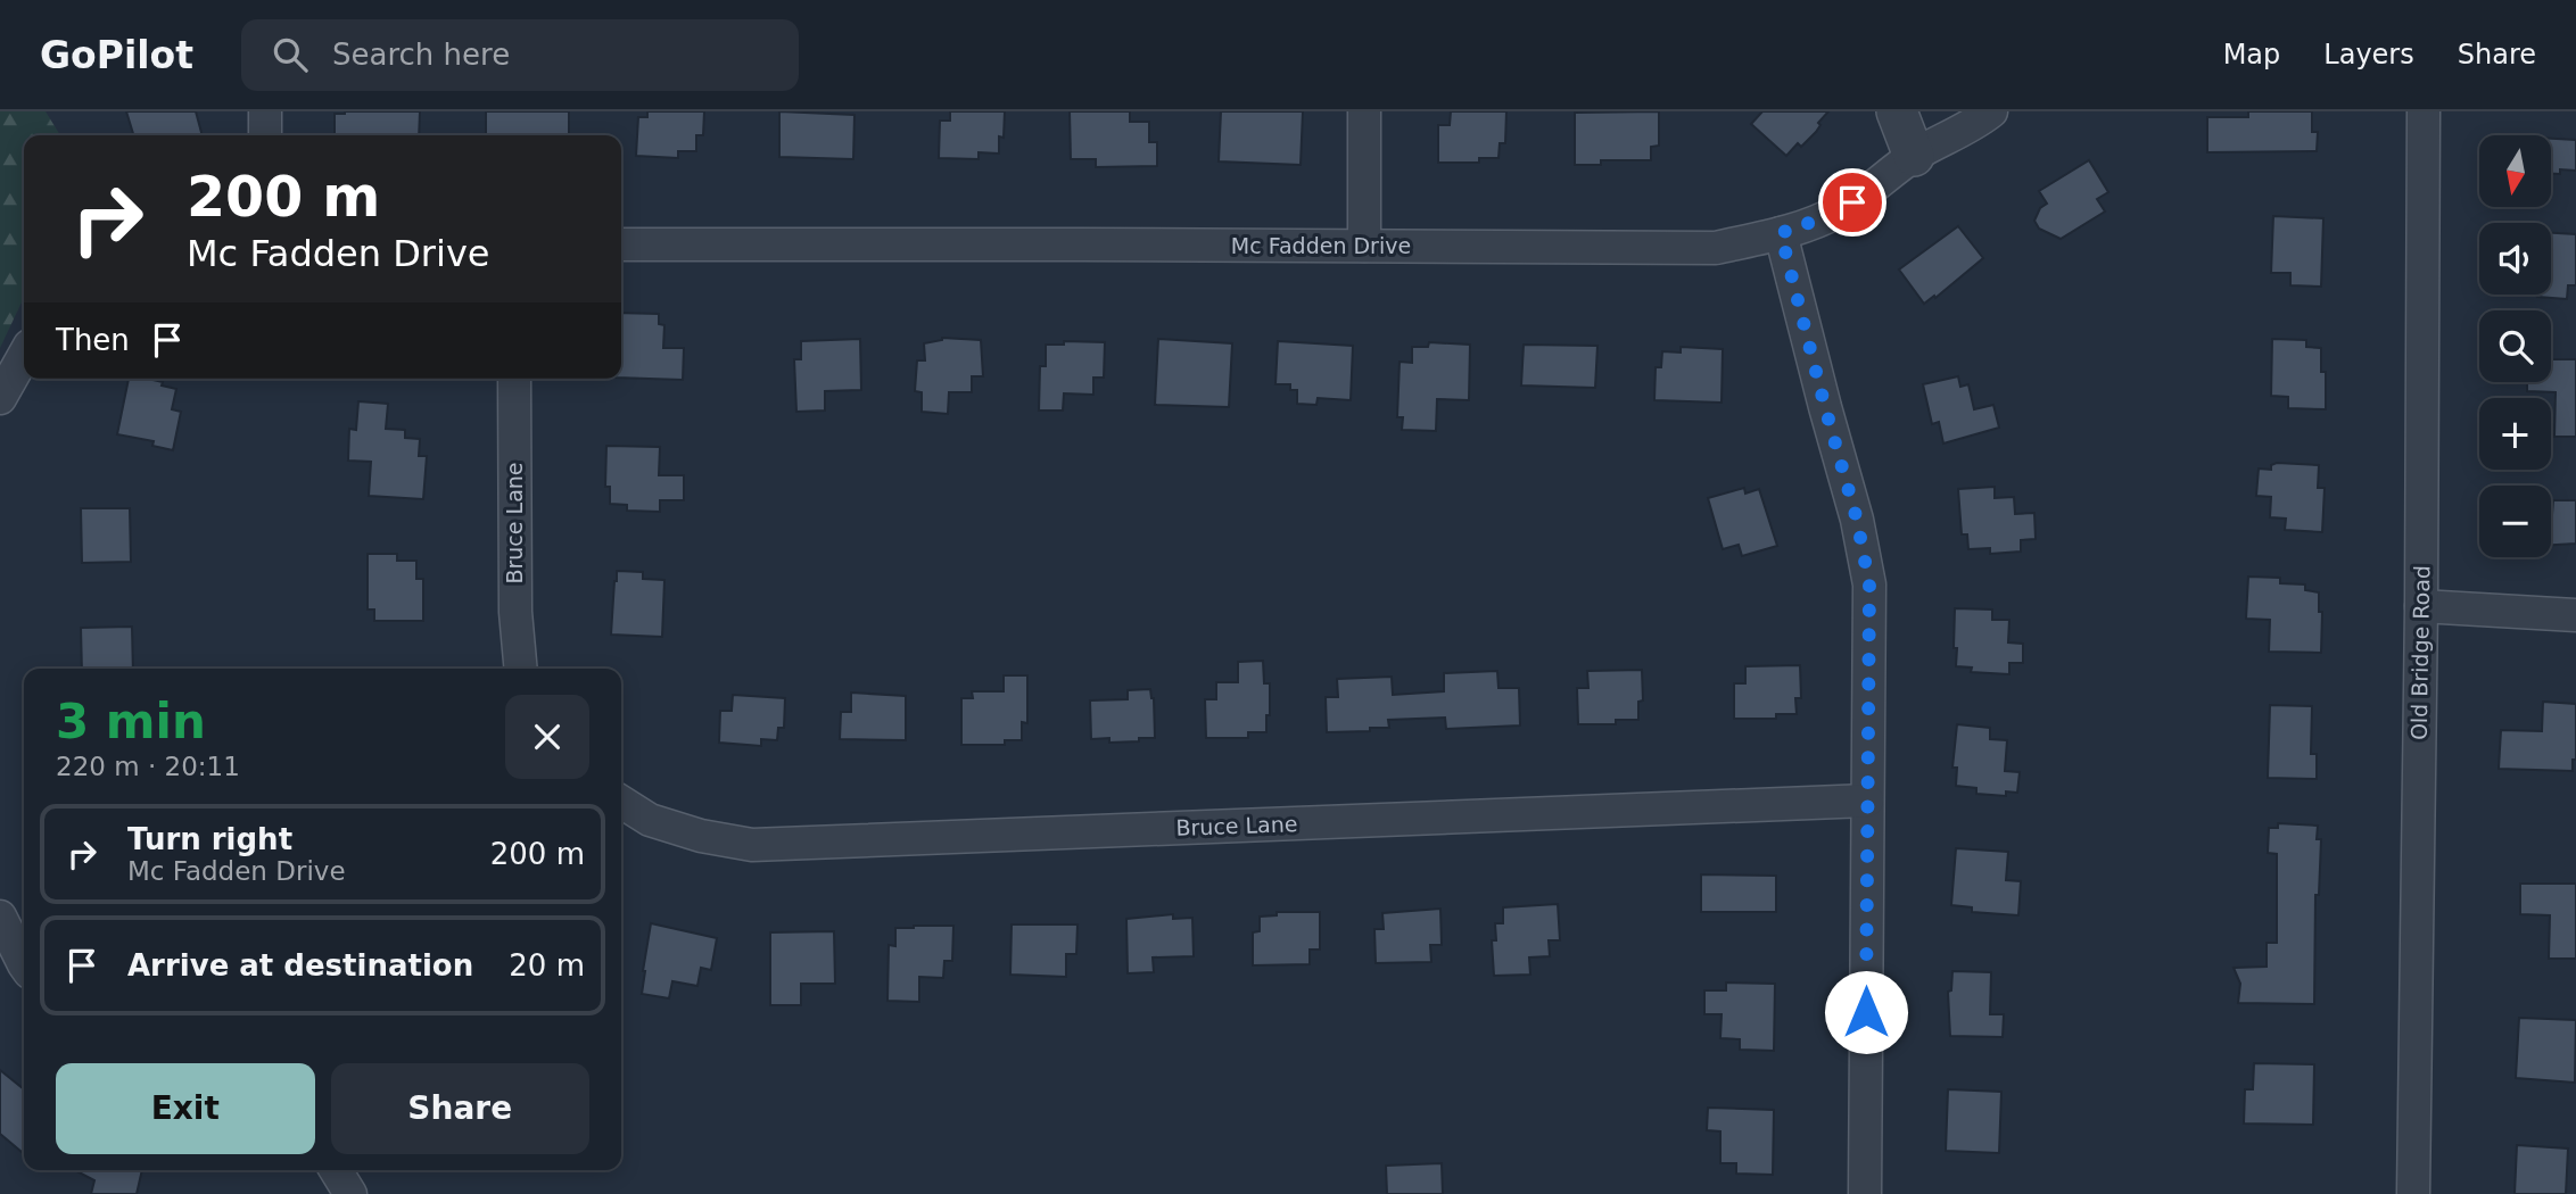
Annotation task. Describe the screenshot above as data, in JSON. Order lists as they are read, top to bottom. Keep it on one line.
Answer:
{"streets":{"street":["Mc Fadden Drive","Bruce Lane","Old Bridge Road"]},"north":"bottom","page":{"header":"GoPilot","search":"Search here","nav":["Map","Layers","Share"],"map_buttons":["+","−"],"turn":["200 m","Mc Fadden Drive"],"then":"Then","heading":["3 min","220 m · 20:11"],"list":[{"name":"Turn right","note":"Mc Fadden Drive","value":"200 m"},{"name":"Arrive at destination","value":"20 m"}],"buttons":["Exit","Share"]}}
